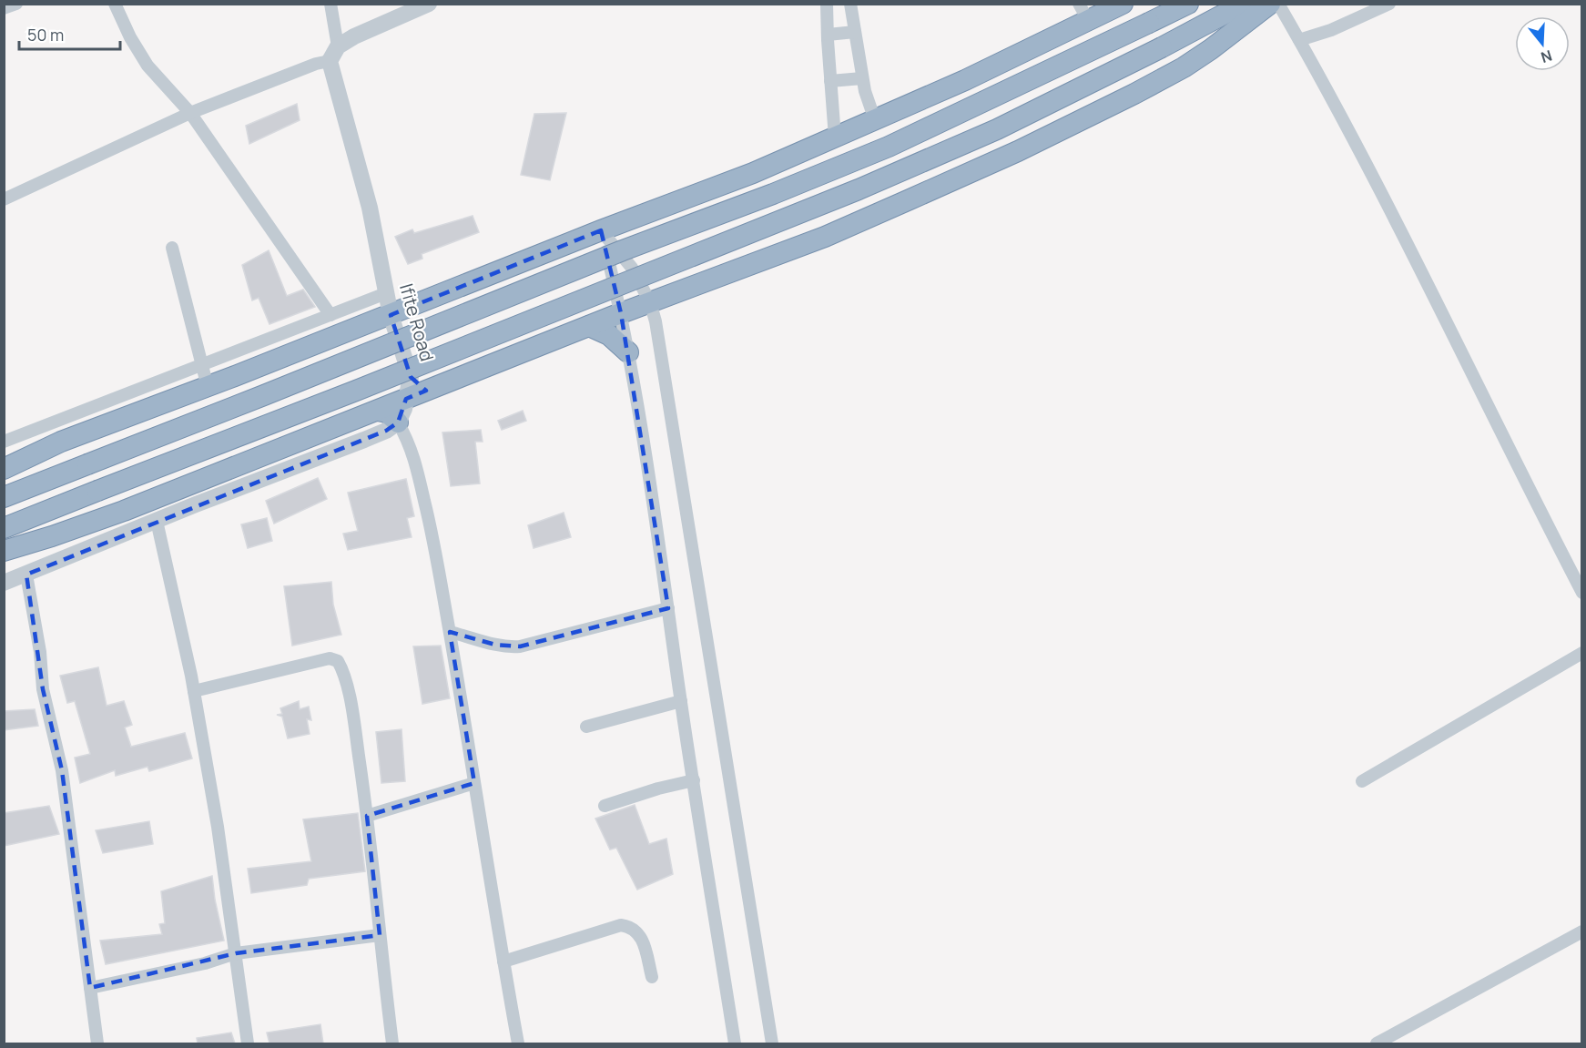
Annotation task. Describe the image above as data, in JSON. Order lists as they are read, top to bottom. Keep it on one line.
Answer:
{"streets":{"street":["Ifite Road"]},"scale_bar":"50 m","north":"bottom"}
